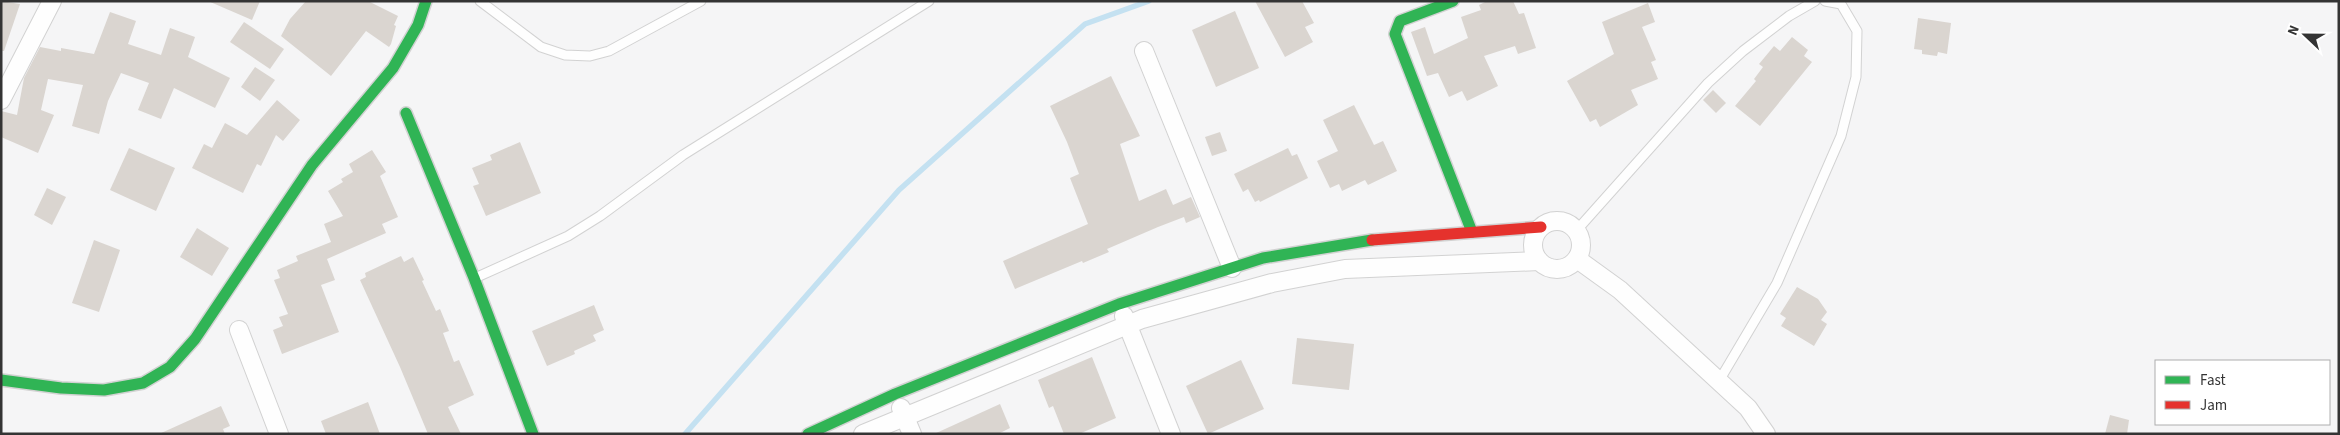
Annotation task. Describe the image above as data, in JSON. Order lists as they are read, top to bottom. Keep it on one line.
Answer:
{"legend":["Fast","Jam"],"north":"left"}
